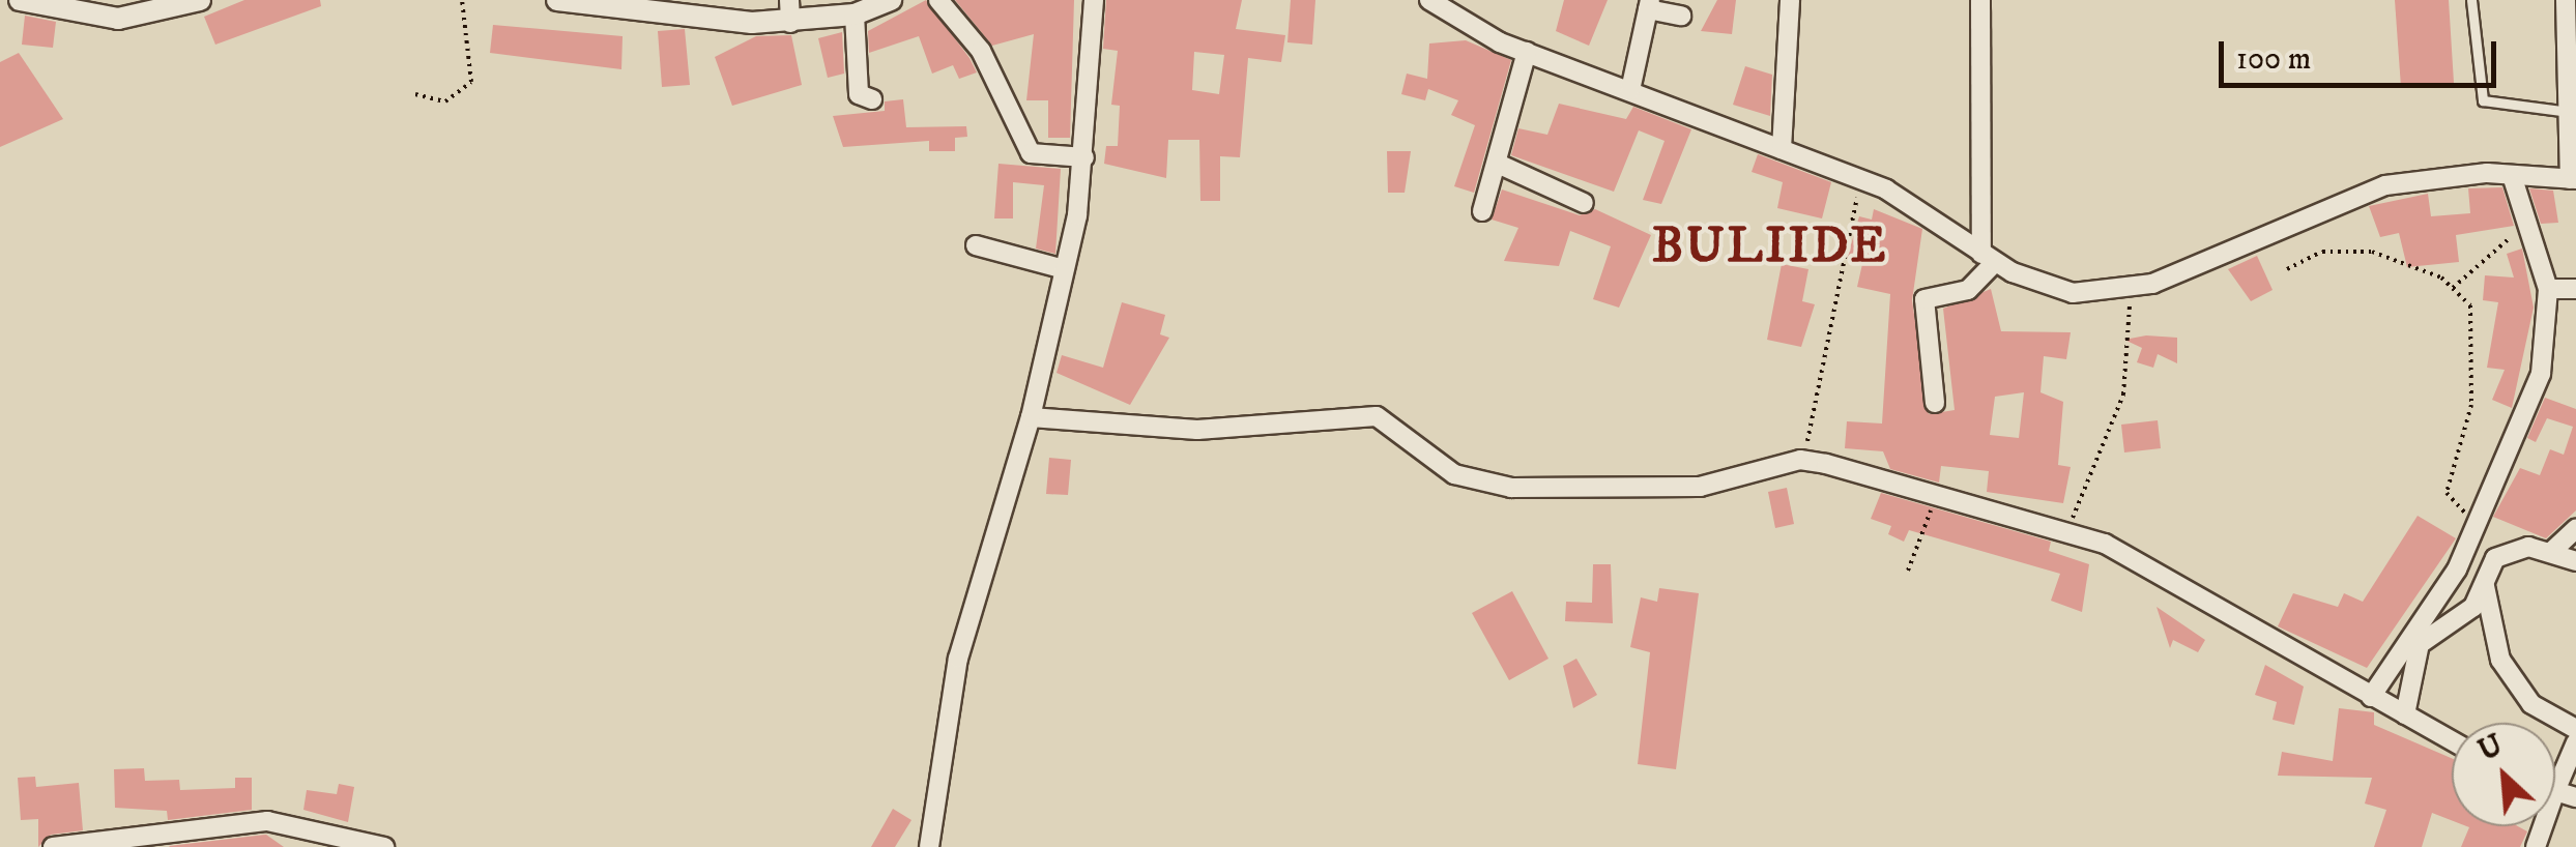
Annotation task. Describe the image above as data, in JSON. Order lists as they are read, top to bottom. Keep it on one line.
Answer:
{"districts":["BULIIDE"],"scale_bar":"100 m","north":"top left"}
